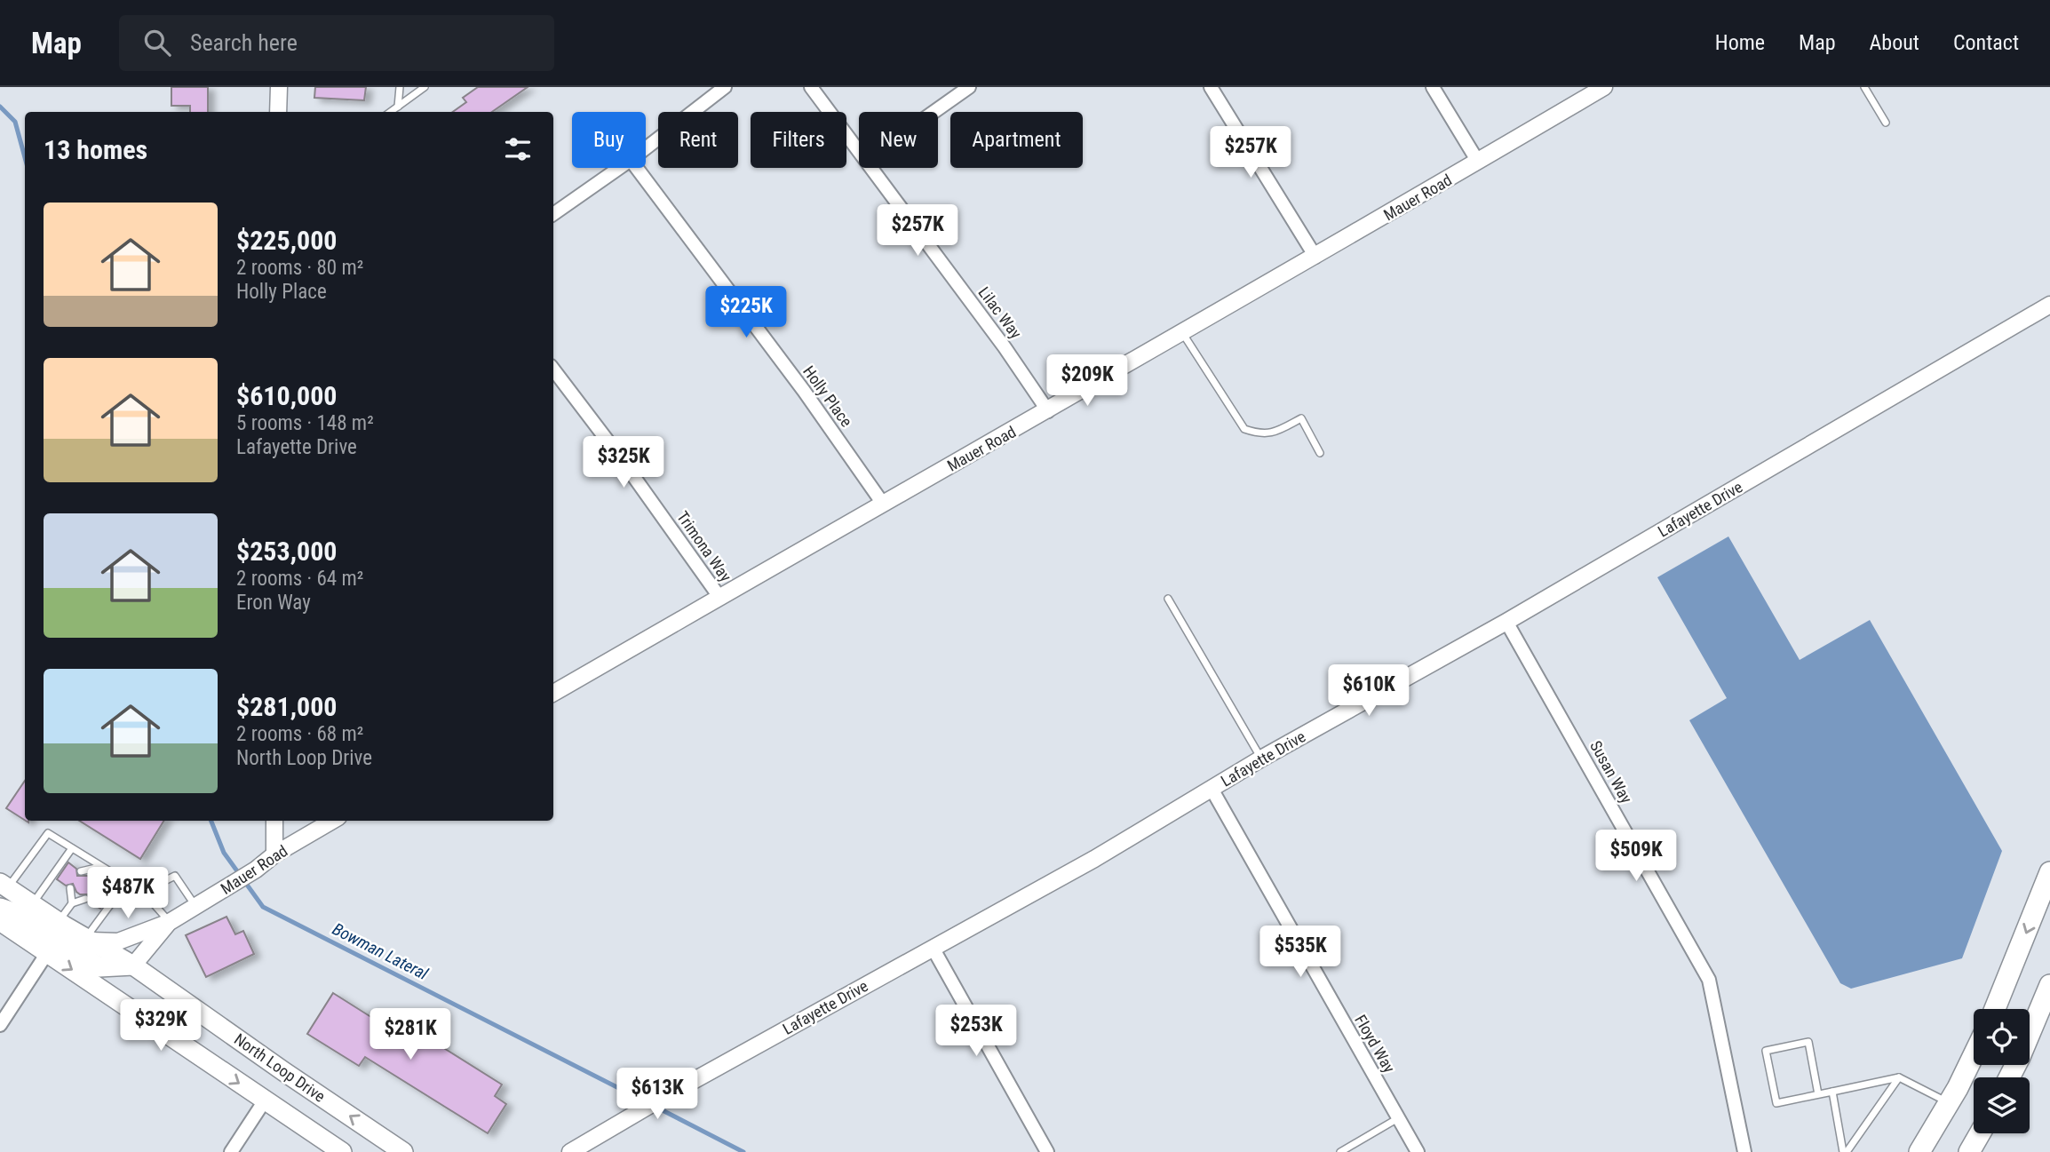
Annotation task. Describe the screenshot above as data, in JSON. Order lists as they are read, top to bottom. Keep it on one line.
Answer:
{"streets":{"main road":["North Loop Drive"],"street":["Mauer Road","Lilac Way","Holly Place","Lafayette Drive","Trimona Way","Susan Way","Floyd Way"]},"crossings":[["Mauer Road","Lilac Way"],["Mauer Road","Holly Place"],["Mauer Road","Trimona Way"],["Mauer Road","North Loop Drive"],["Lafayette Drive","Susan Way"],["Lafayette Drive","Floyd Way"]],"water":["Bowman Lateral"],"page":{"header":"Map","search":"Search here","nav":["Home","Map","About","Contact"],"chip":["Buy","Rent","Filters","New","Apartment"],"heading":"13 homes","price":["$257K","$257K","$225K","$209K","$325K","$610K","$509K","$487K","$535K","$329K","$253K","$281K","$613K"],"list":[{"name":"$225,000","note":"2 rooms · 80 m² · Holly Place"},{"name":"$610,000","note":"5 rooms · 148 m² · Lafayette Drive"},{"name":"$253,000","note":"2 rooms · 64 m² · Eron Way"},{"name":"$281,000","note":"2 rooms · 68 m² · North Loop Drive"}]}}
